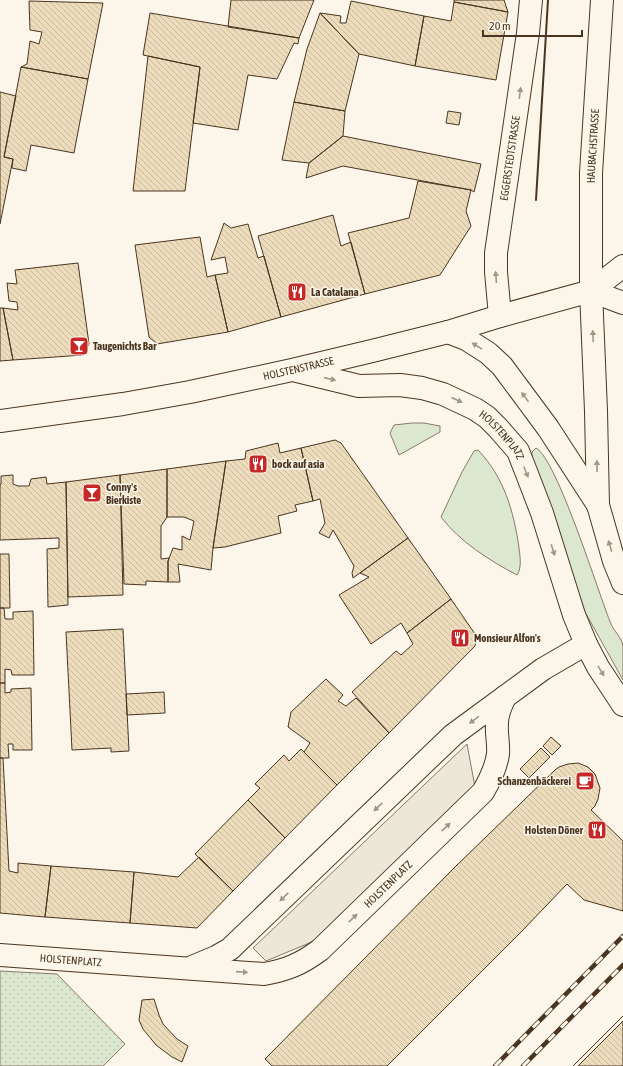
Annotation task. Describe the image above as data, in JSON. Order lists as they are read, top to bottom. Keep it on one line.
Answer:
{"streets":{"street":["HAUBACHSTRASSE","EGGERSTEDTSTRASSE","HOLSTENSTRASSE","HOLSTENPLATZ"]},"crossings":[["HAUBACHSTRASSE","HOLSTENSTRASSE"],["EGGERSTEDTSTRASSE","HOLSTENSTRASSE"],["HOLSTENSTRASSE","HOLSTENPLATZ"]],"one_way":["EGGERSTEDTSTRASSE"],"places":{"restaurant":["La Catalana","bock auf asia","Monsieur Alfon's","Holsten Döner"],"bar":["Taugenichts Bar","Conny's Bierkiste"],"cafe":["Schanzenbäckerei"]},"scale_bar":"20 m"}
